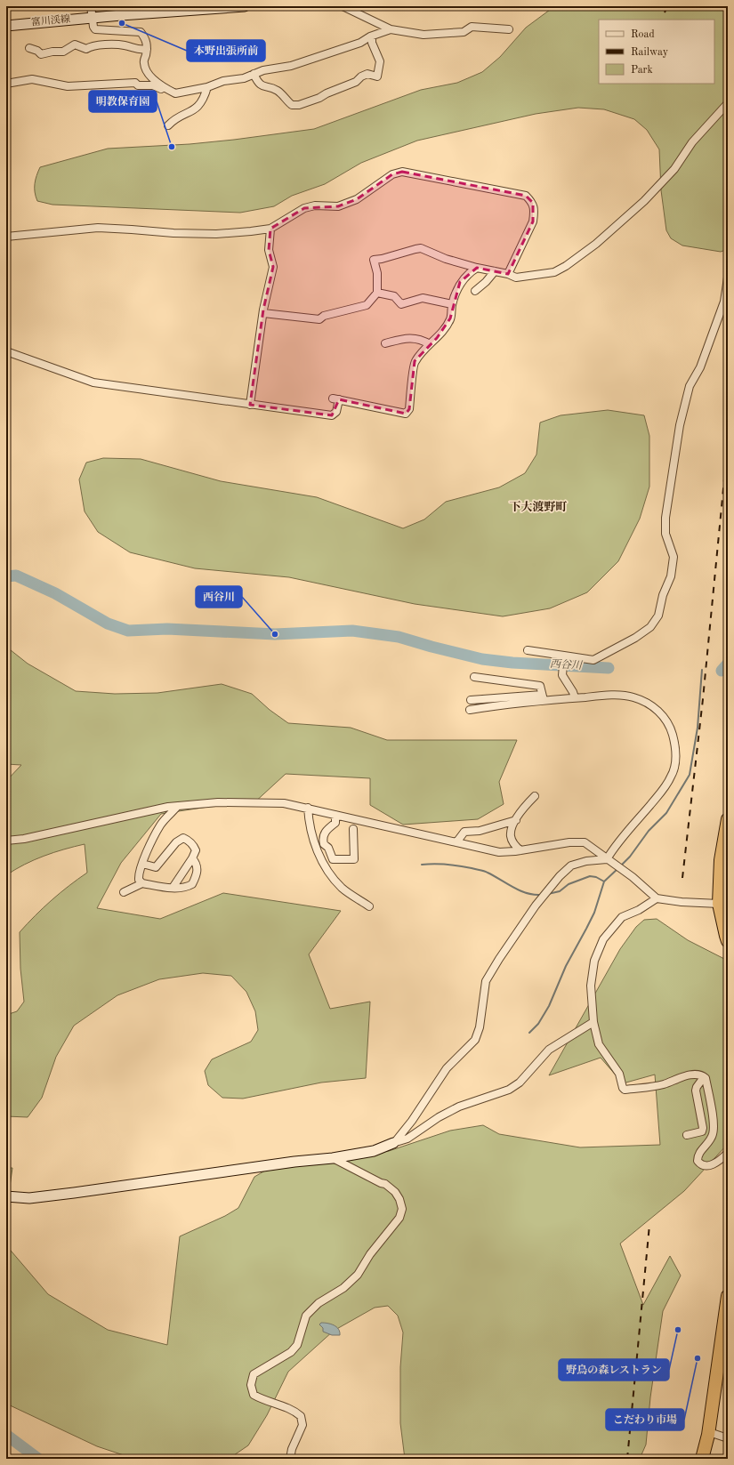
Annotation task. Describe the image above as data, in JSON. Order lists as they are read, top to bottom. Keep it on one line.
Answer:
{"streets":{"street":["富川渓線"]},"districts":["下大渡野町"],"water":["西谷川"],"places":["本野出張所前","明教保育園","西谷川","野鳥の森レストラン","こだわり市場"],"legend":["Road","Railway","Park"]}
